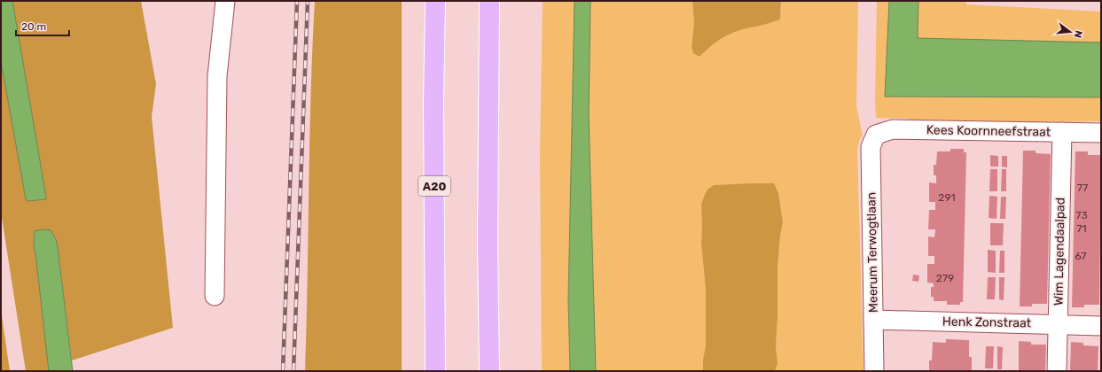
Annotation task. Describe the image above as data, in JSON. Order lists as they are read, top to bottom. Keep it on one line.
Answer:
{"streets":{"highway":["A20"],"street":["Kees Koornneefstraat","Wim Lagendaalpad","Meerum Terwogtlaan","Henk Zonstraat"]},"crossings":[["Kees Koornneefstraat","Wim Lagendaalpad"],["Kees Koornneefstraat","Meerum Terwogtlaan"],["Wim Lagendaalpad","Henk Zonstraat"],["Meerum Terwogtlaan","Henk Zonstraat"]],"house_numbers":["77","291","73","71","67","279"],"scale_bar":"20 m","north":"right"}
